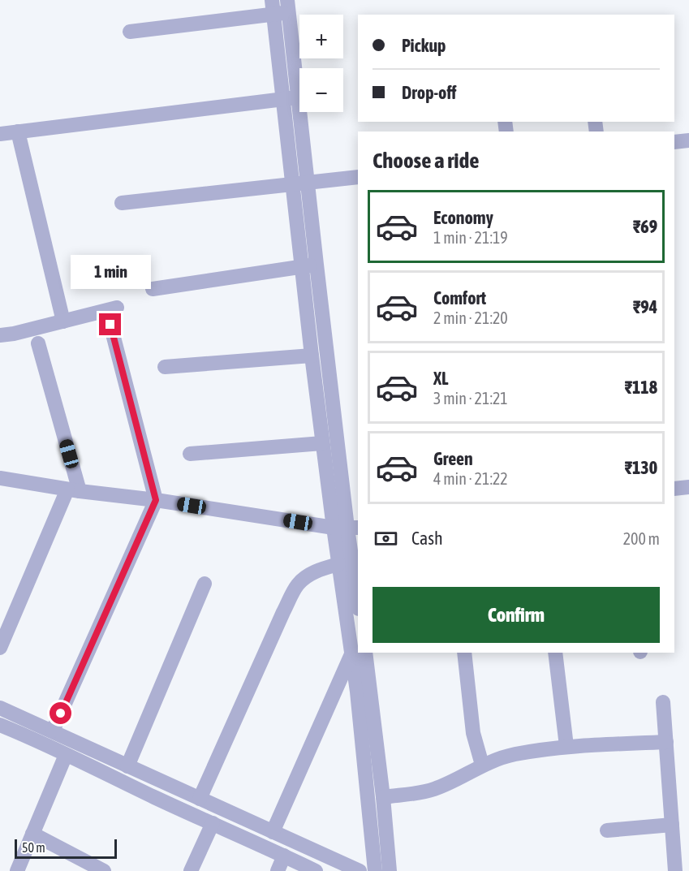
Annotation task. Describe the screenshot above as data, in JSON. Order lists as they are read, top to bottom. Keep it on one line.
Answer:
{"scale_bar":"50 m","page":{"map_buttons":["+","−"],"banner":["Pickup","Drop-off"],"heading":"Choose a ride","list":[{"name":"Economy","note":"1 min · 21:19","value":"₹69"},{"name":"Comfort","note":"2 min · 21:20","value":"₹94"},{"name":"XL","note":"3 min · 21:21","value":"₹118"},{"name":"Green","note":"4 min · 21:22","value":"₹130"}],"bubble":"1 min","pay":["Cash","200 m"],"buttons":"Confirm","scale":"50 m"}}
